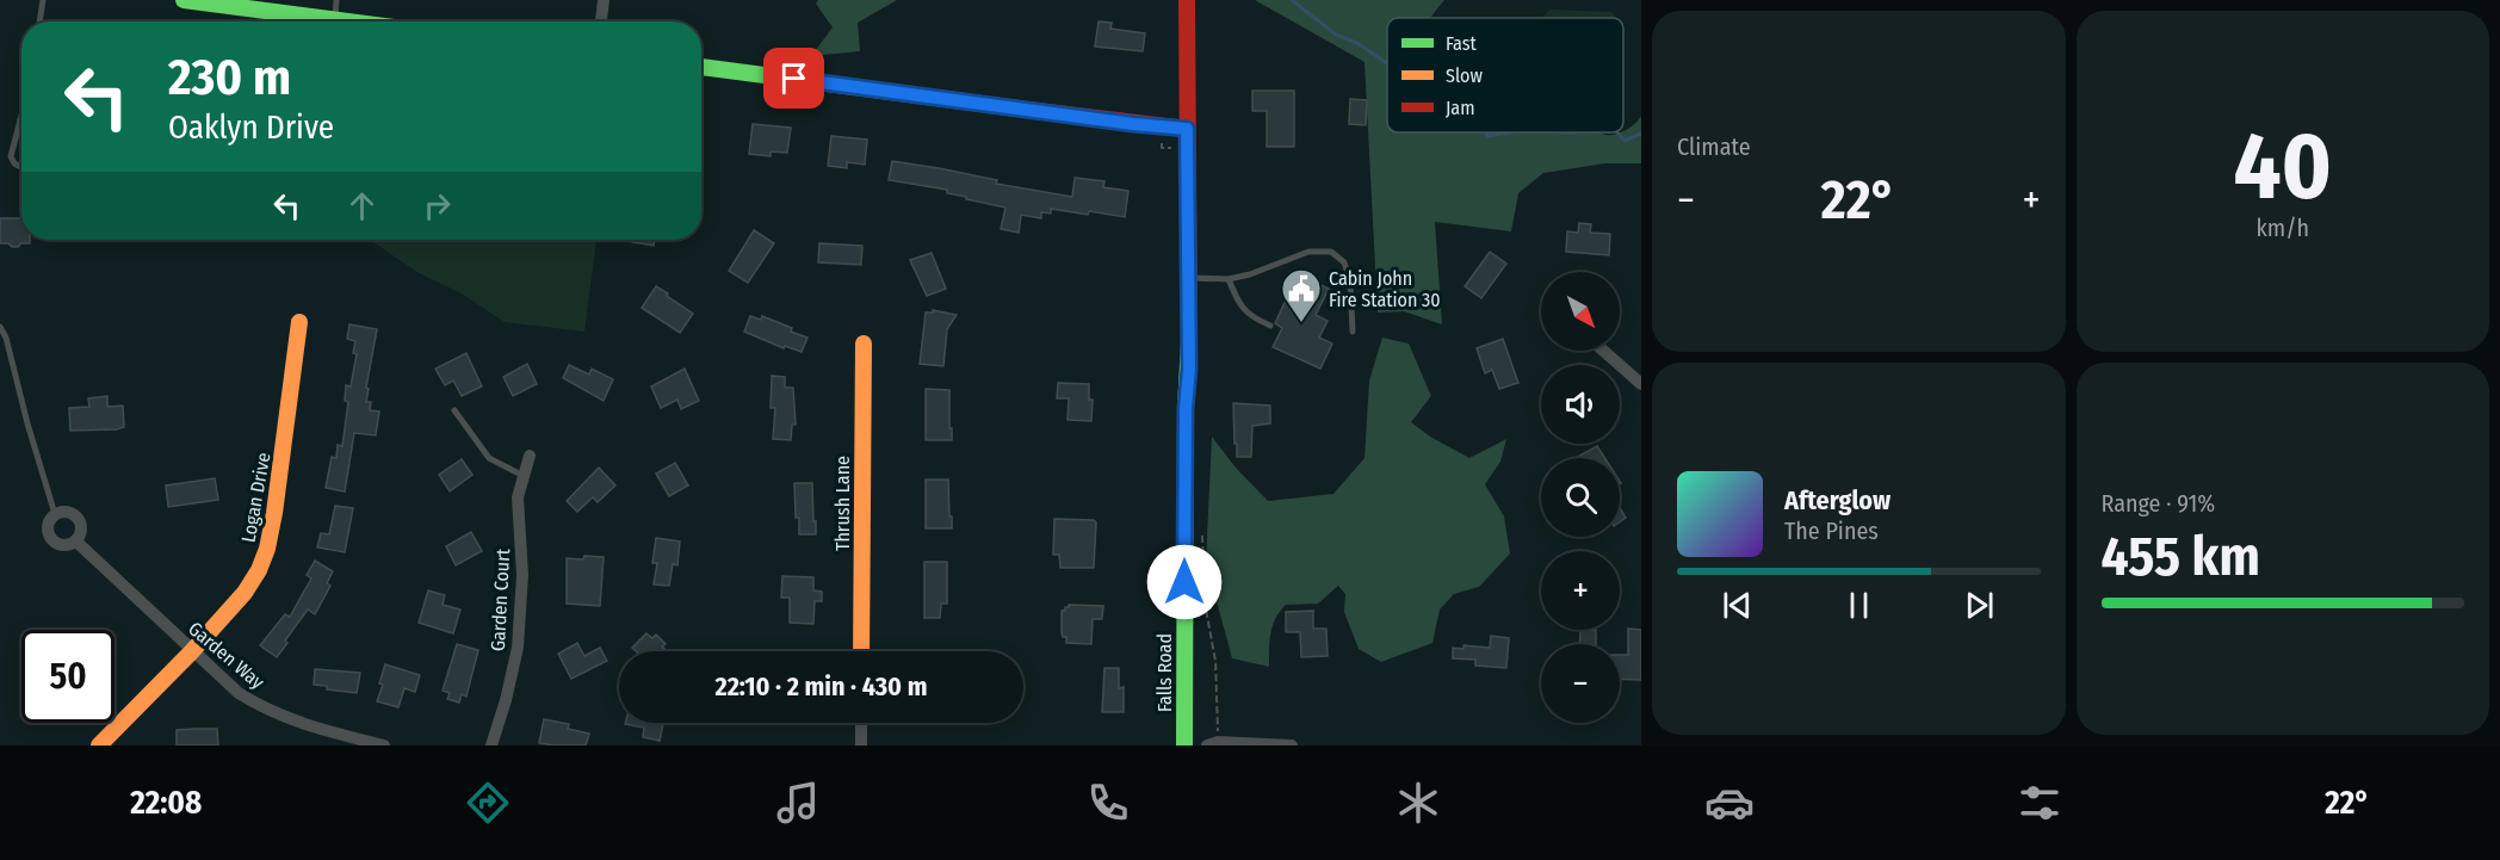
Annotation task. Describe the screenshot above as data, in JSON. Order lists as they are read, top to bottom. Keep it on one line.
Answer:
{"streets":{"street":["Logan Drive","Thrush Lane","Garden Court","Garden Way","Falls Road"]},"crossings":[["Logan Drive","Garden Way"]],"places":{"public building":["Cabin John Fire Station 30"]},"legend":["Fast","Slow","Jam"],"north":"bottom right","page":{"tile":["Climate",["40","km/h"],["Range · 91%","455 km"]],"turn":["230 m","Oaklyn Drive"],"heat":["−","22°","+"],"map_buttons":["+","−"],"song":["Afterglow","The Pines"],"limit":"50","trip":"22:10 · 2 min · 430 m","tabs":["22:08","22°"]}}
